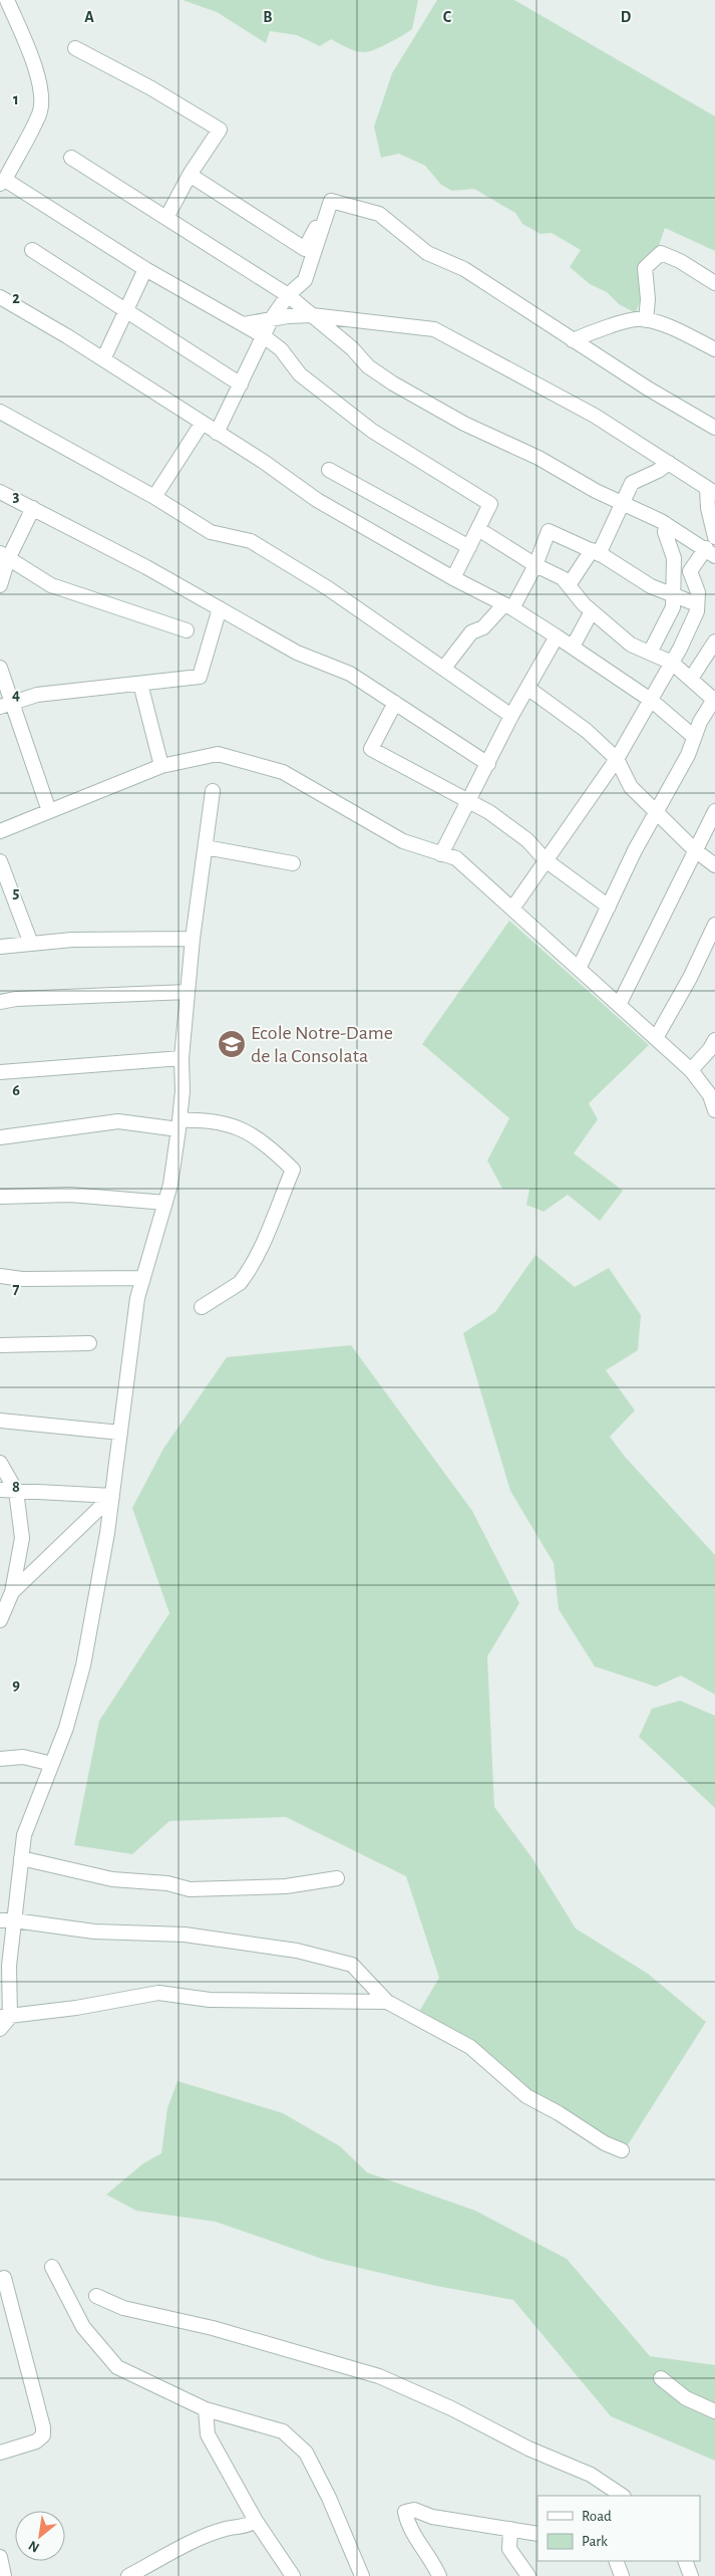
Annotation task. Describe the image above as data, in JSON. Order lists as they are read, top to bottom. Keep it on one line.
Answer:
{"places":{"school or university":["Ecole Notre-Dame de la Consolata"]},"legend":["Road","Park"],"north":"bottom left","grid":{"columns":["A","B","C","D"],"rows":["1","2","3","4","5","6","7","8","9"]}}
